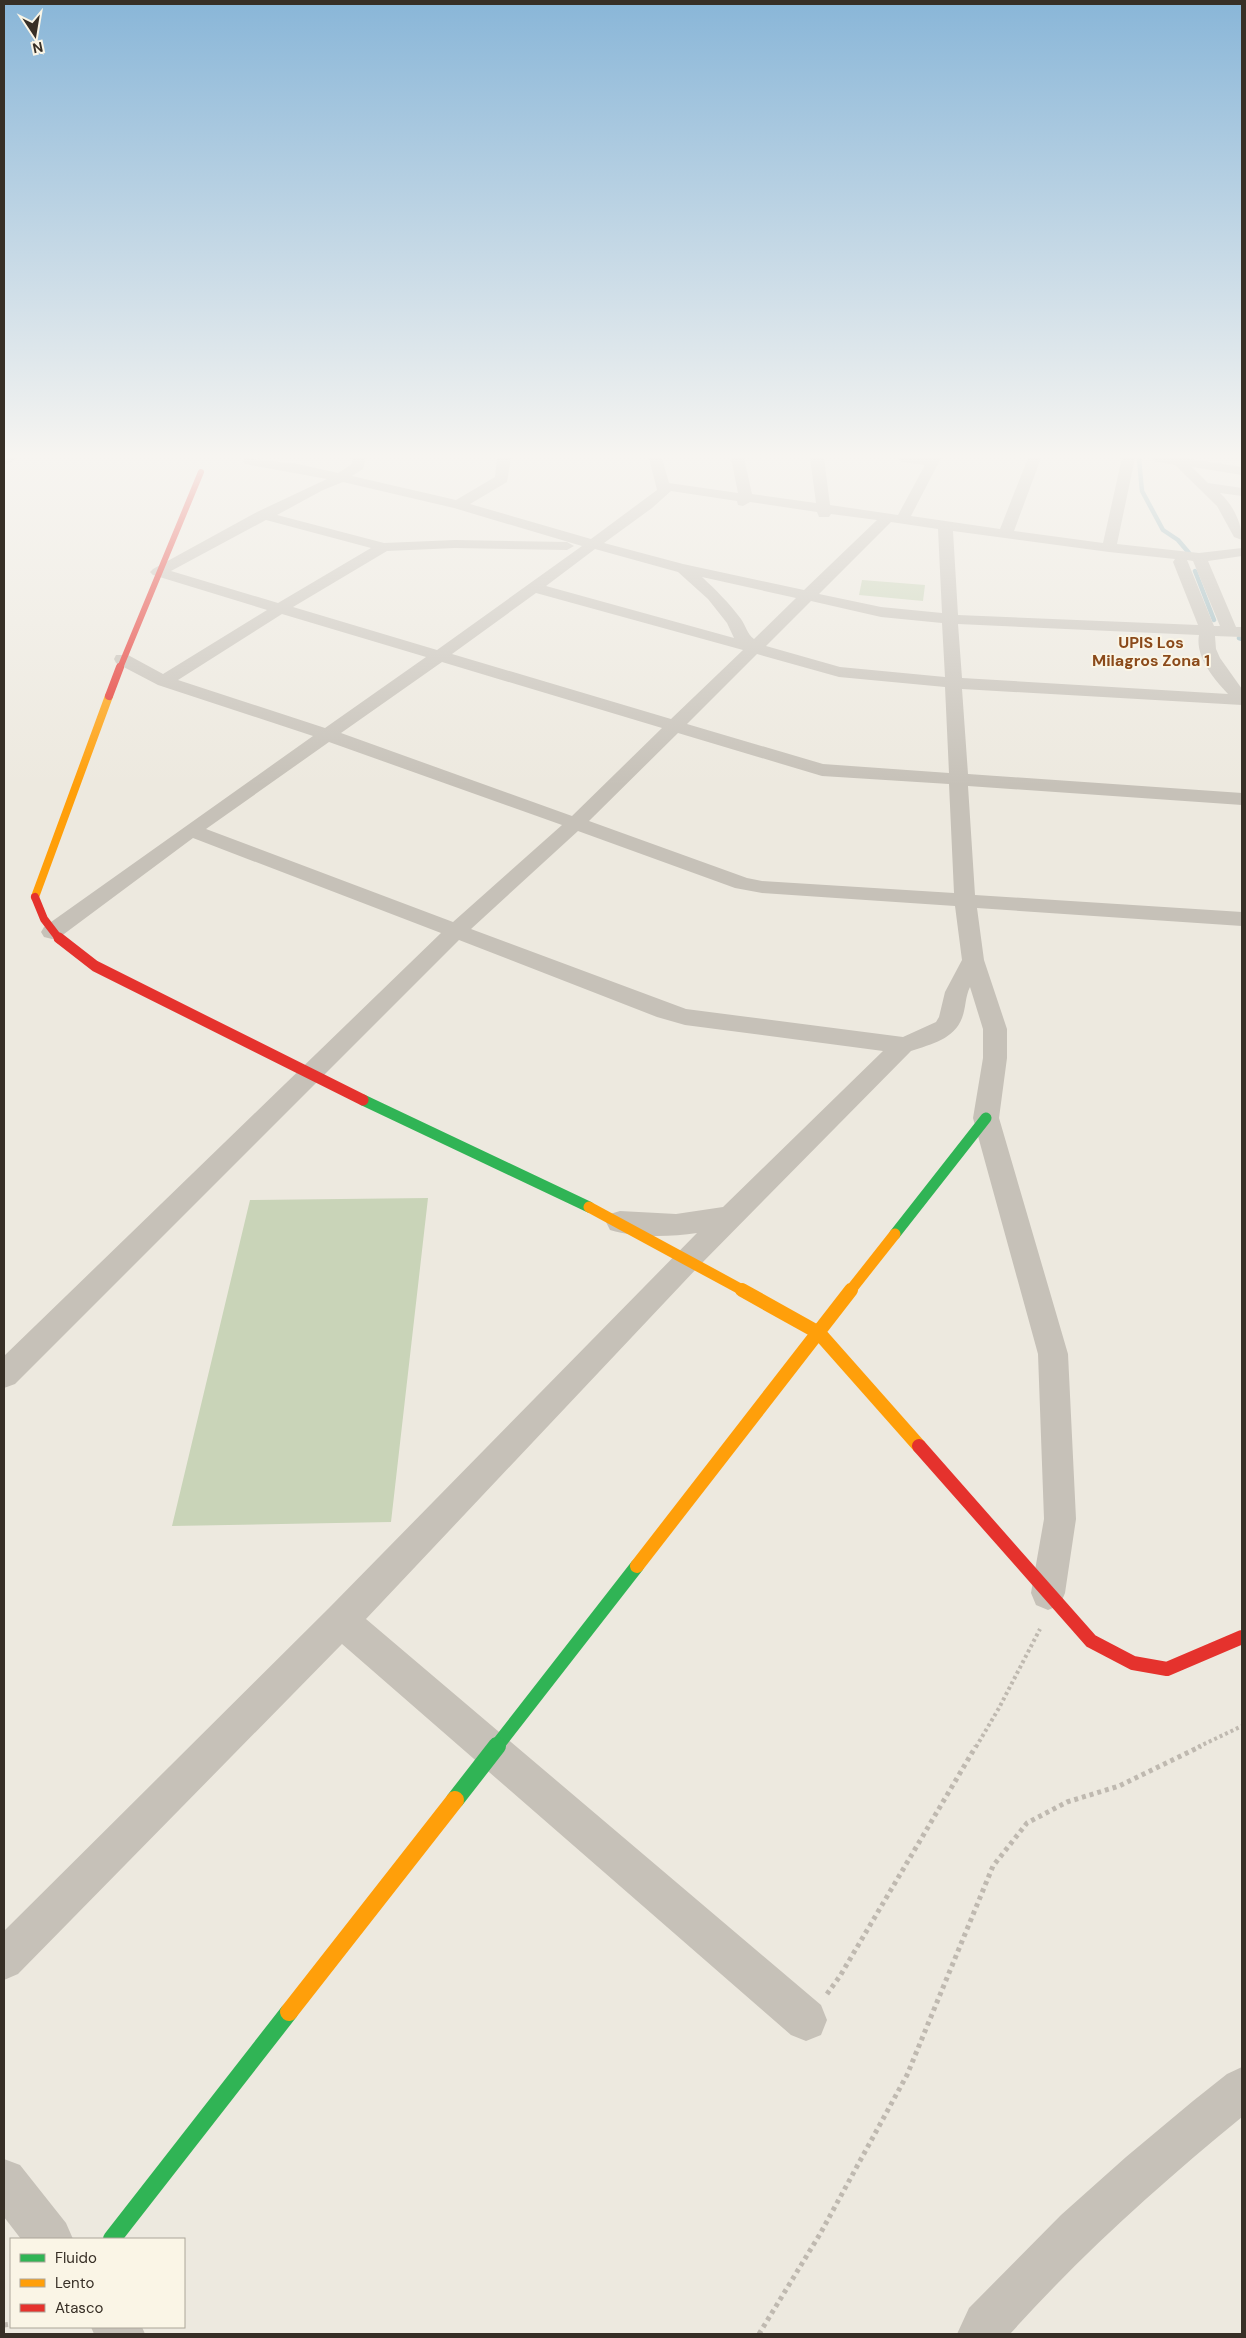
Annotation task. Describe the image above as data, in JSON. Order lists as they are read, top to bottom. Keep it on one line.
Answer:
{"districts":["UPIS Los Milagros Zona 1"],"legend":["Fluido","Lento","Atasco"],"north":"bottom"}
